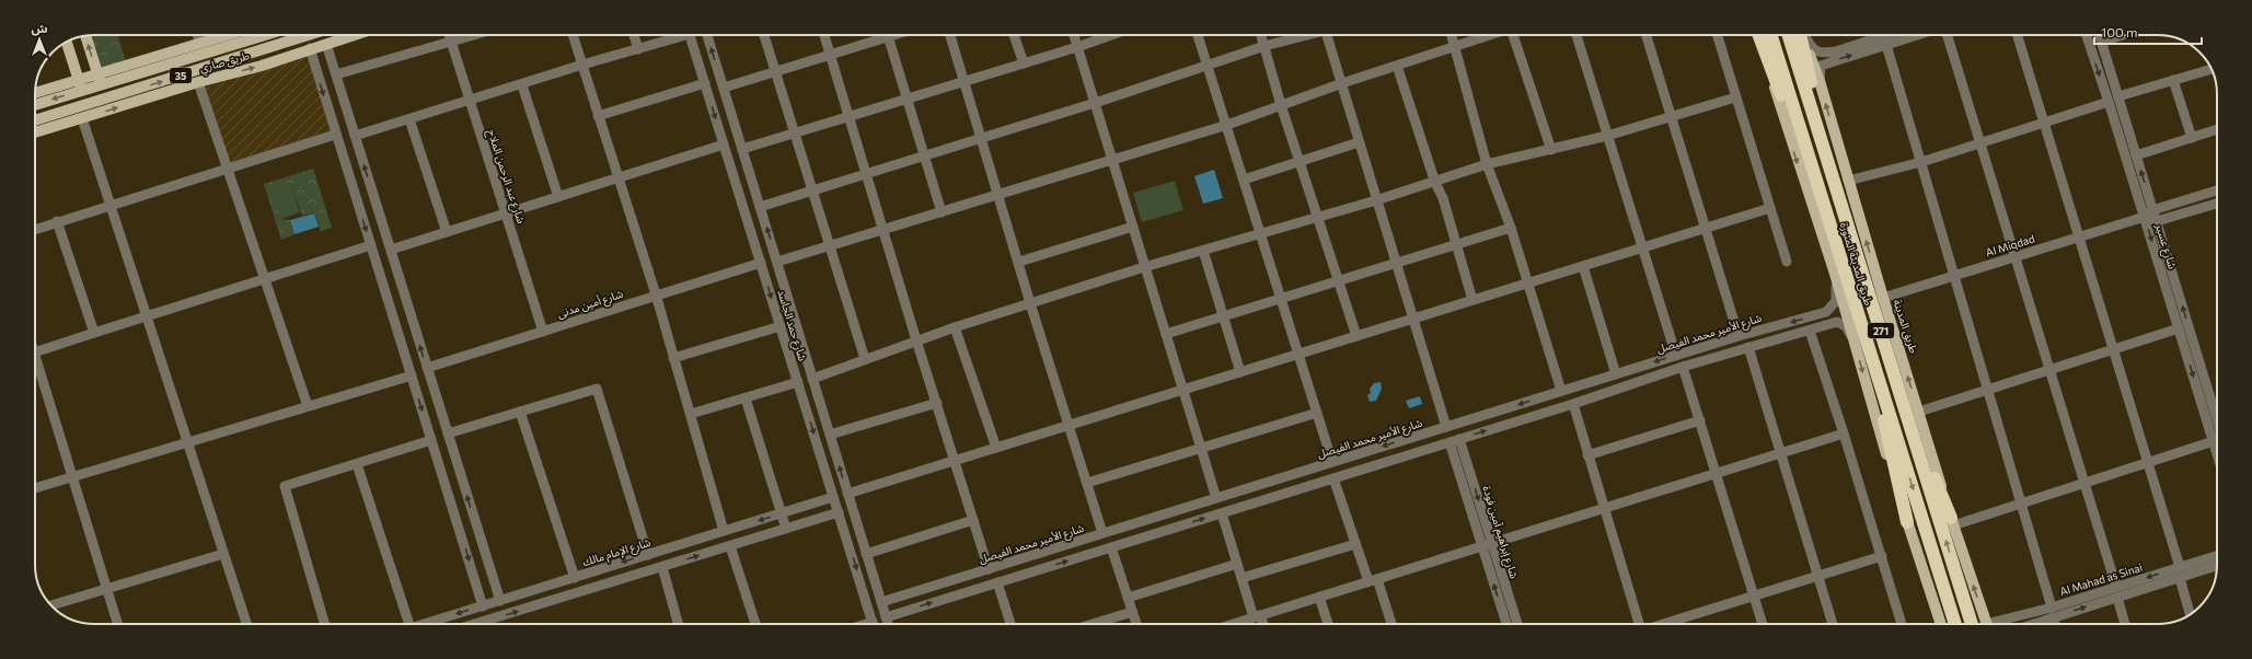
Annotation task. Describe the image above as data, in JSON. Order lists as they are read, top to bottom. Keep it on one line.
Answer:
{"streets":{"highway":["طريق المدينة المنورة","271"],"main road":["طريق صاري","35","طريق المدينة"],"street":["شارع عبد الرحمن الملاح","Al Miqdad","شارع عسير","شارع أمين مدنى","شارع حمد الجاسد","شارع الأمير محمد الفيصل","شارع إبراهيم آمين فودة","شارع الإمام مالك","Al Mahad as Sinai"]},"crossings":[["شارع عبد الرحمن الملاح","شارع أمين مدنى"],["Al Miqdad","شارع عسير"],["Al Miqdad","طريق المدينة"],["شارع أمين مدنى","شارع حمد الجاسد"],["شارع حمد الجاسد","شارع الأمير محمد الفيصل"],["شارع حمد الجاسد","شارع الإمام مالك"]],"scale_bar":"100 m","north":"top"}
